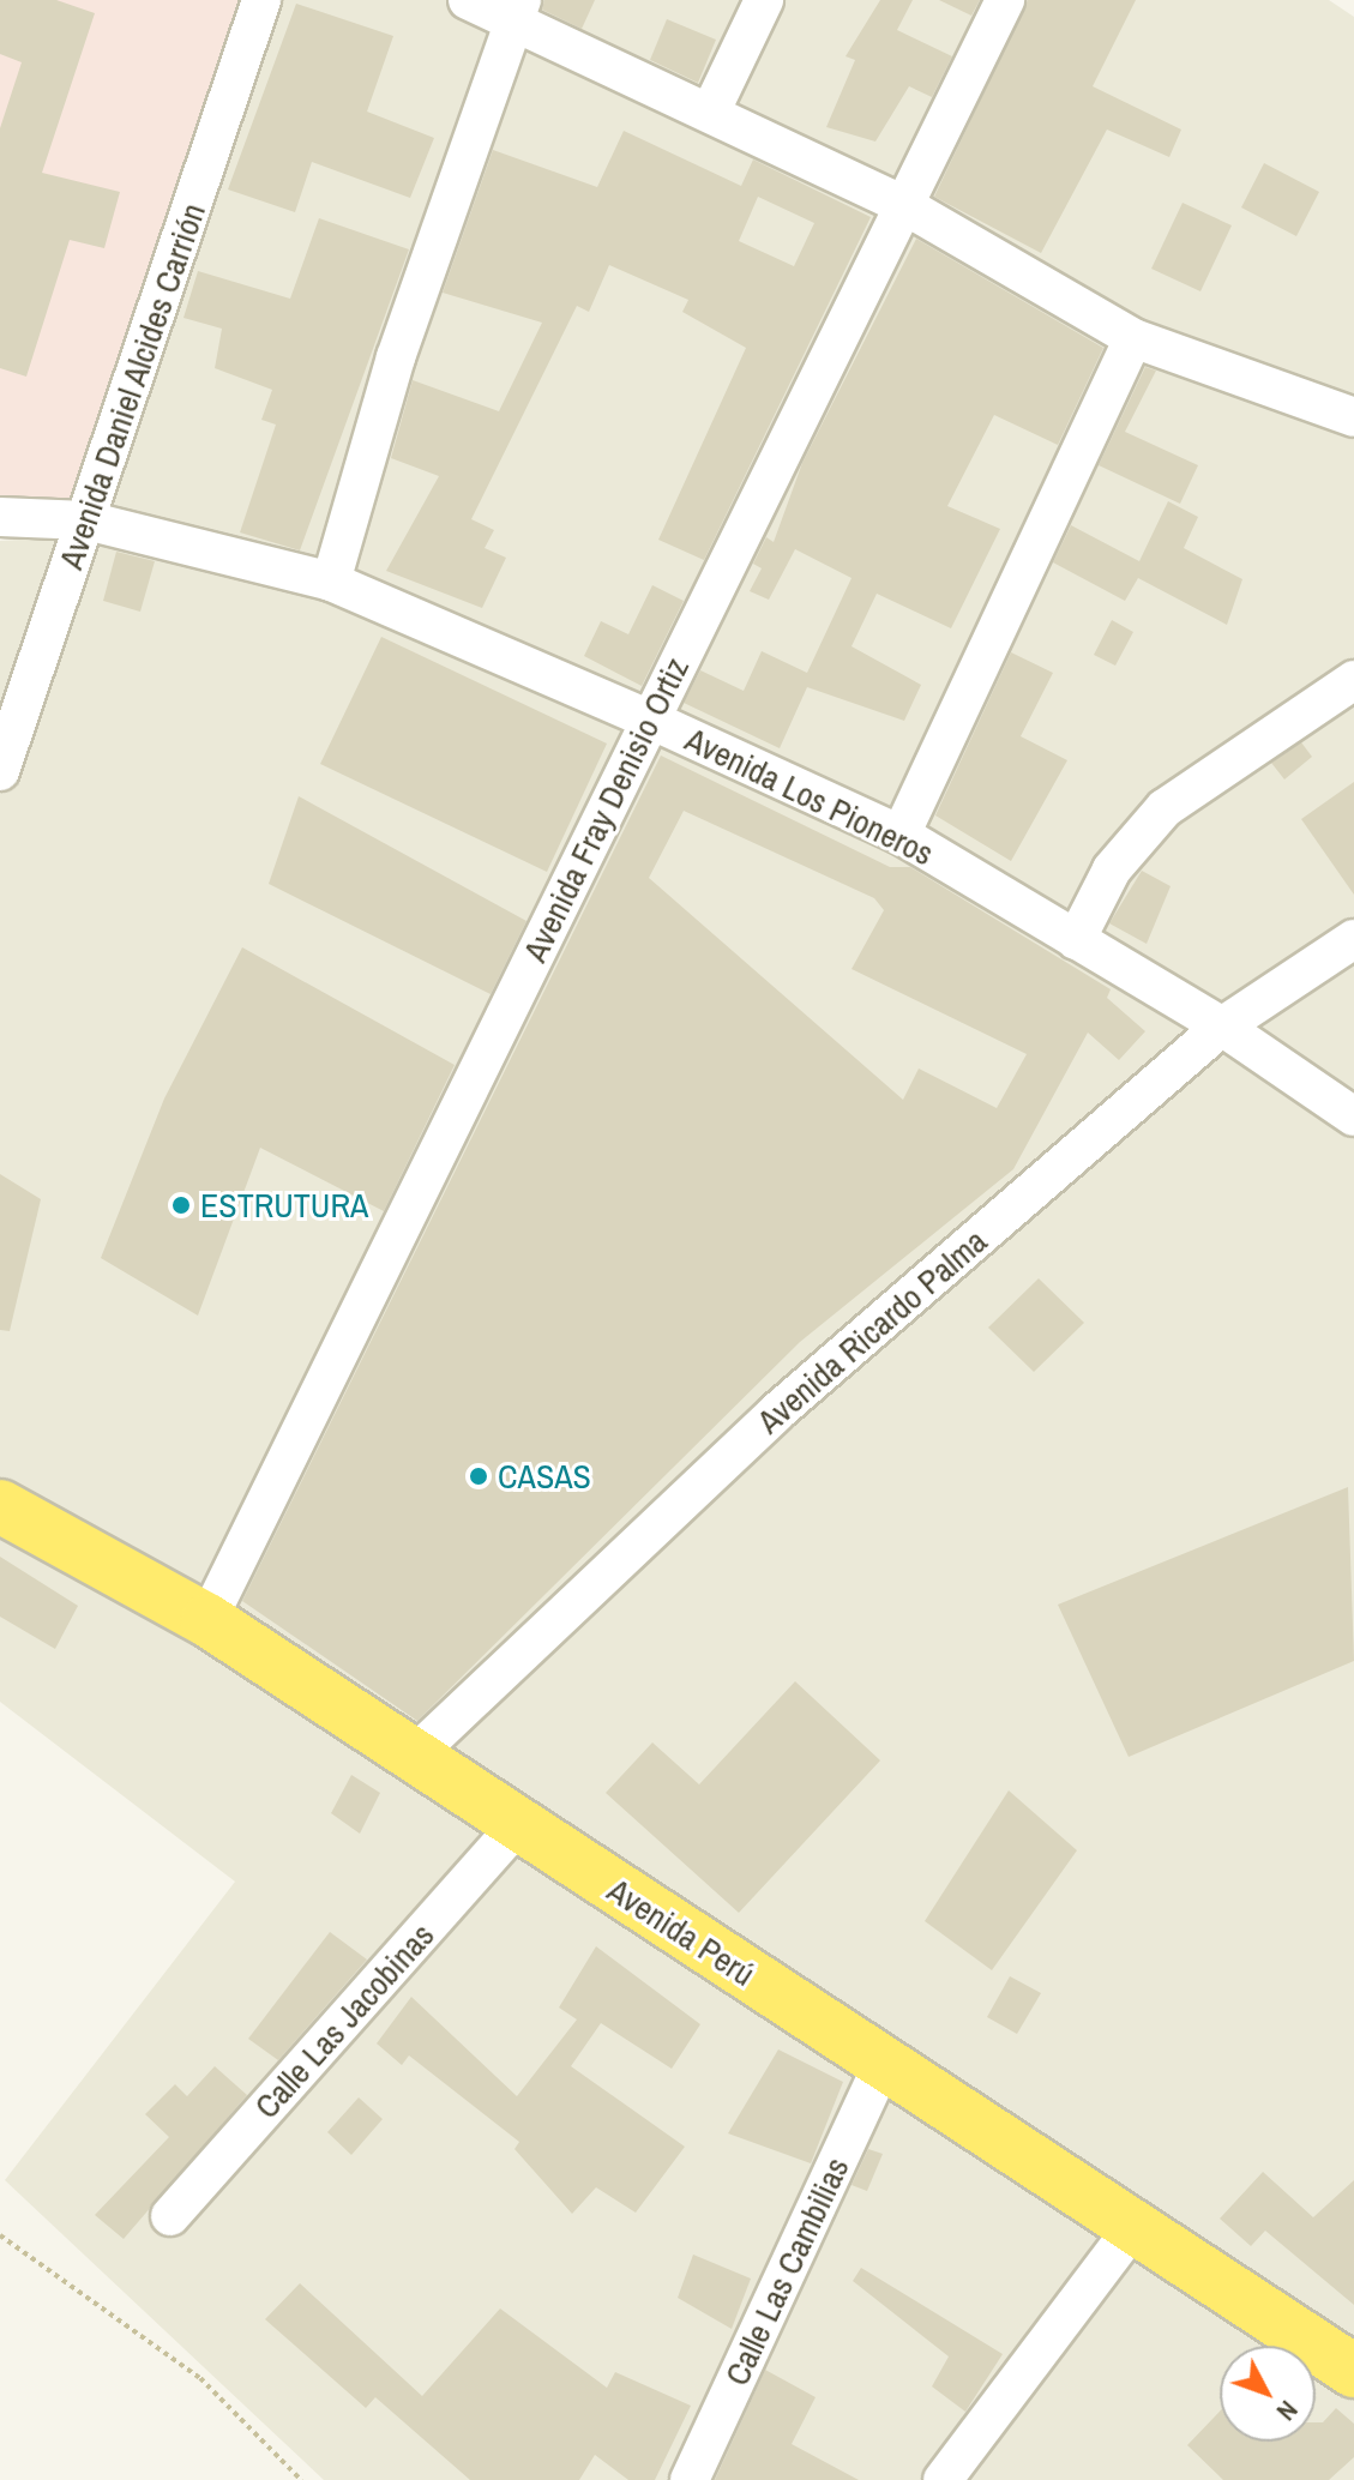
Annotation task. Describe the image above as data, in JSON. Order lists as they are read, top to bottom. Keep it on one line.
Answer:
{"streets":{"highway":["Avenida Perú"],"street":["Avenida Daniel Alcides Carrión","Avenida Los Pioneros","Avenida Fray Denisio Ortiz","Avenida Ricardo Palma","Calle Las Jacobinas","Calle Las Cambilias"]},"crossings":[["Avenida Daniel Alcides Carrión","Avenida Los Pioneros"],["Avenida Los Pioneros","Avenida Fray Denisio Ortiz"],["Avenida Los Pioneros","Avenida Ricardo Palma"],["Avenida Fray Denisio Ortiz","Avenida Perú"],["Avenida Ricardo Palma","Avenida Perú"],["Avenida Perú","Calle Las Jacobinas"],["Avenida Perú","Calle Las Cambilias"]],"places":["ESTRUTURA","CASAS"],"north":"bottom right"}
